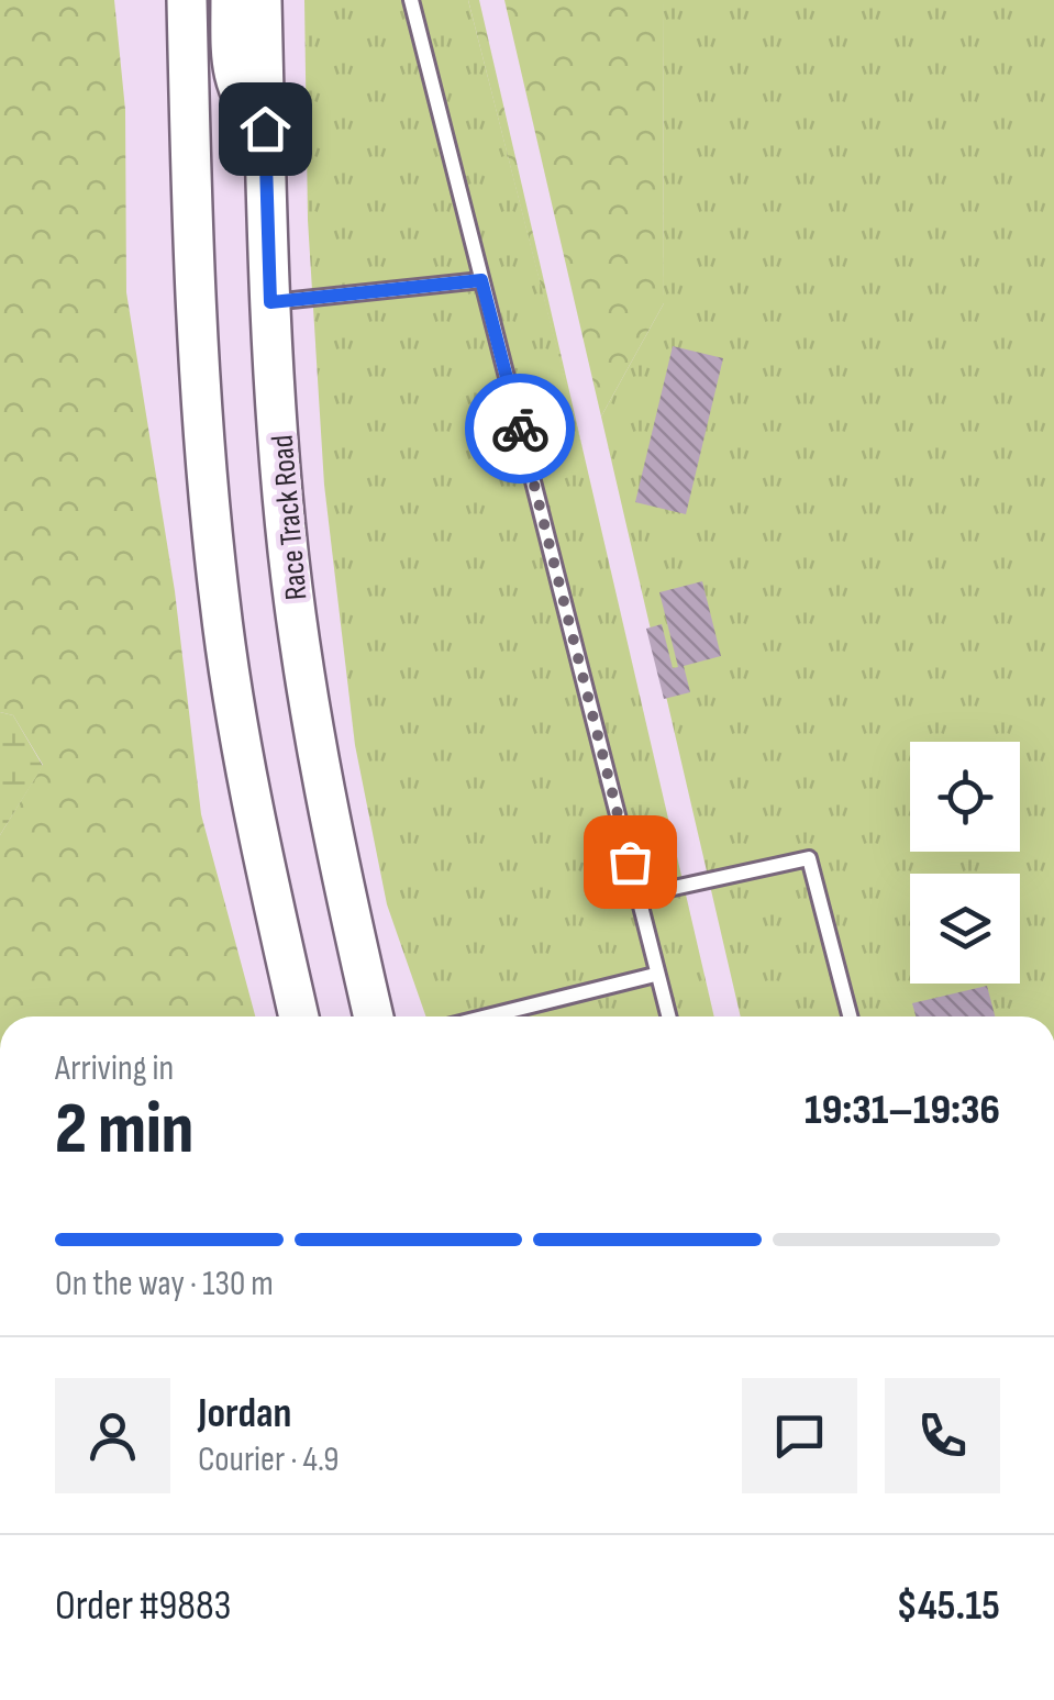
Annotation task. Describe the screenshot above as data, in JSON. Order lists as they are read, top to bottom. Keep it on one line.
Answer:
{"streets":{"main road":["Race Track Road"]},"page":{"heading":["2 min","Arriving in","19:31–19:36"],"panel":["Jordan","Courier · 4.9","Order #9883","$45.15"],"bar":"On the way · 130 m"}}
